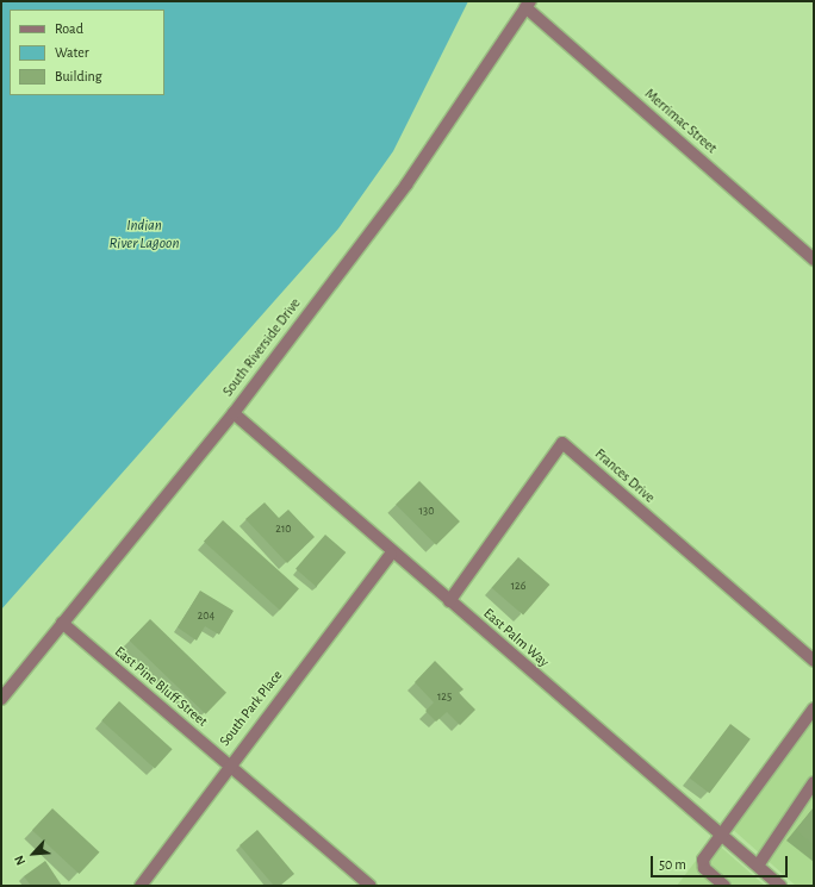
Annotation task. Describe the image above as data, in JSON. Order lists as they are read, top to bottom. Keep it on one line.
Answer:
{"streets":{"street":["Merrimac Street","South Riverside Drive","Frances Drive","East Palm Way","East Pine Bluff Street","South Park Place"]},"crossings":[["Merrimac Street","South Riverside Drive"],["South Riverside Drive","East Palm Way"],["South Riverside Drive","East Pine Bluff Street"],["Frances Drive","East Palm Way"],["East Palm Way","South Park Place"],["East Pine Bluff Street","South Park Place"]],"water":["Indian River Lagoon"],"house_numbers":["130","210","126","204","125"],"legend":["Road","Water","Building"],"scale_bar":"50 m","north":"bottom left"}
